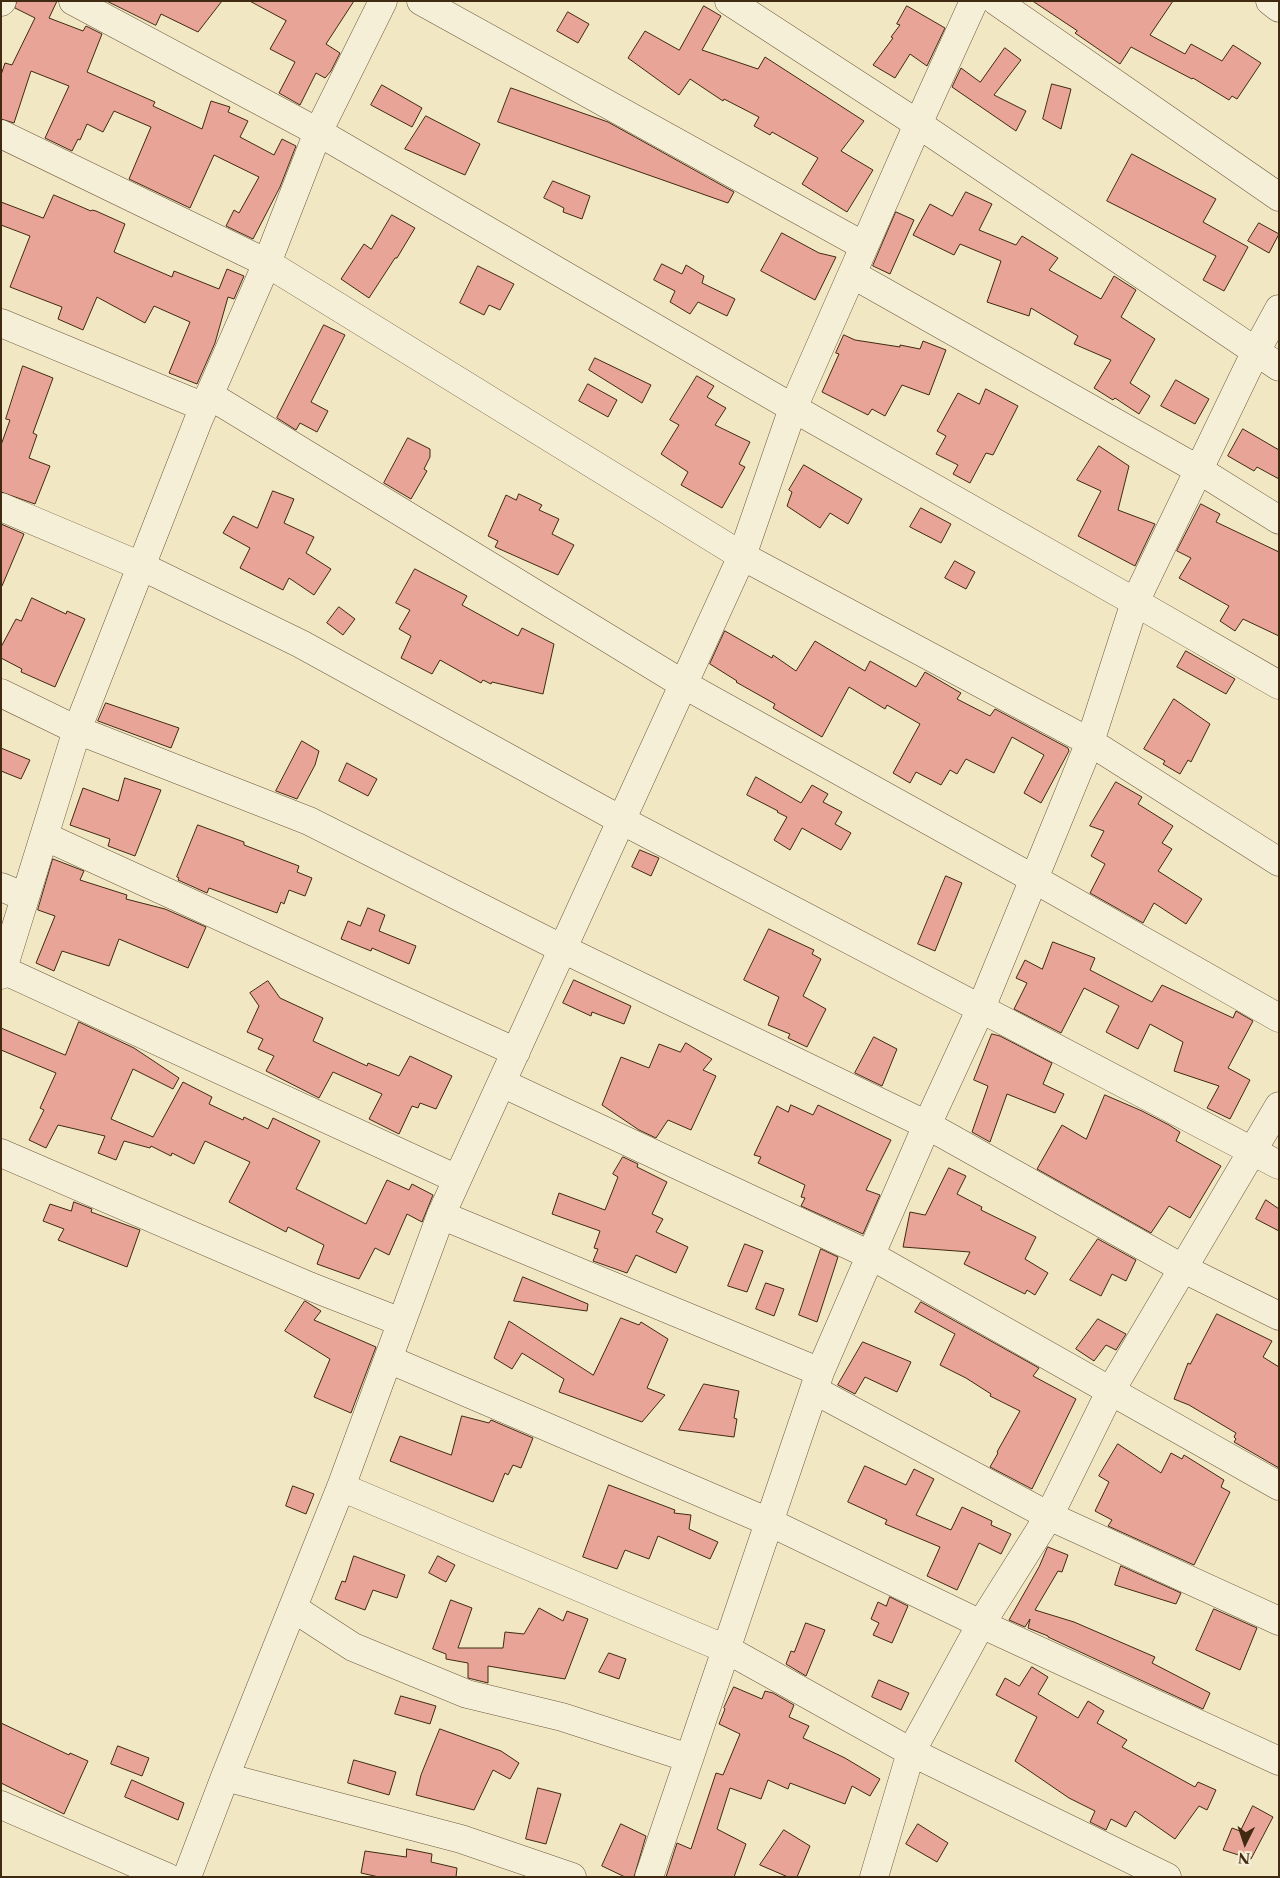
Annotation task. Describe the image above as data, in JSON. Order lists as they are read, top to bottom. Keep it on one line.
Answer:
{"north":"bottom"}
